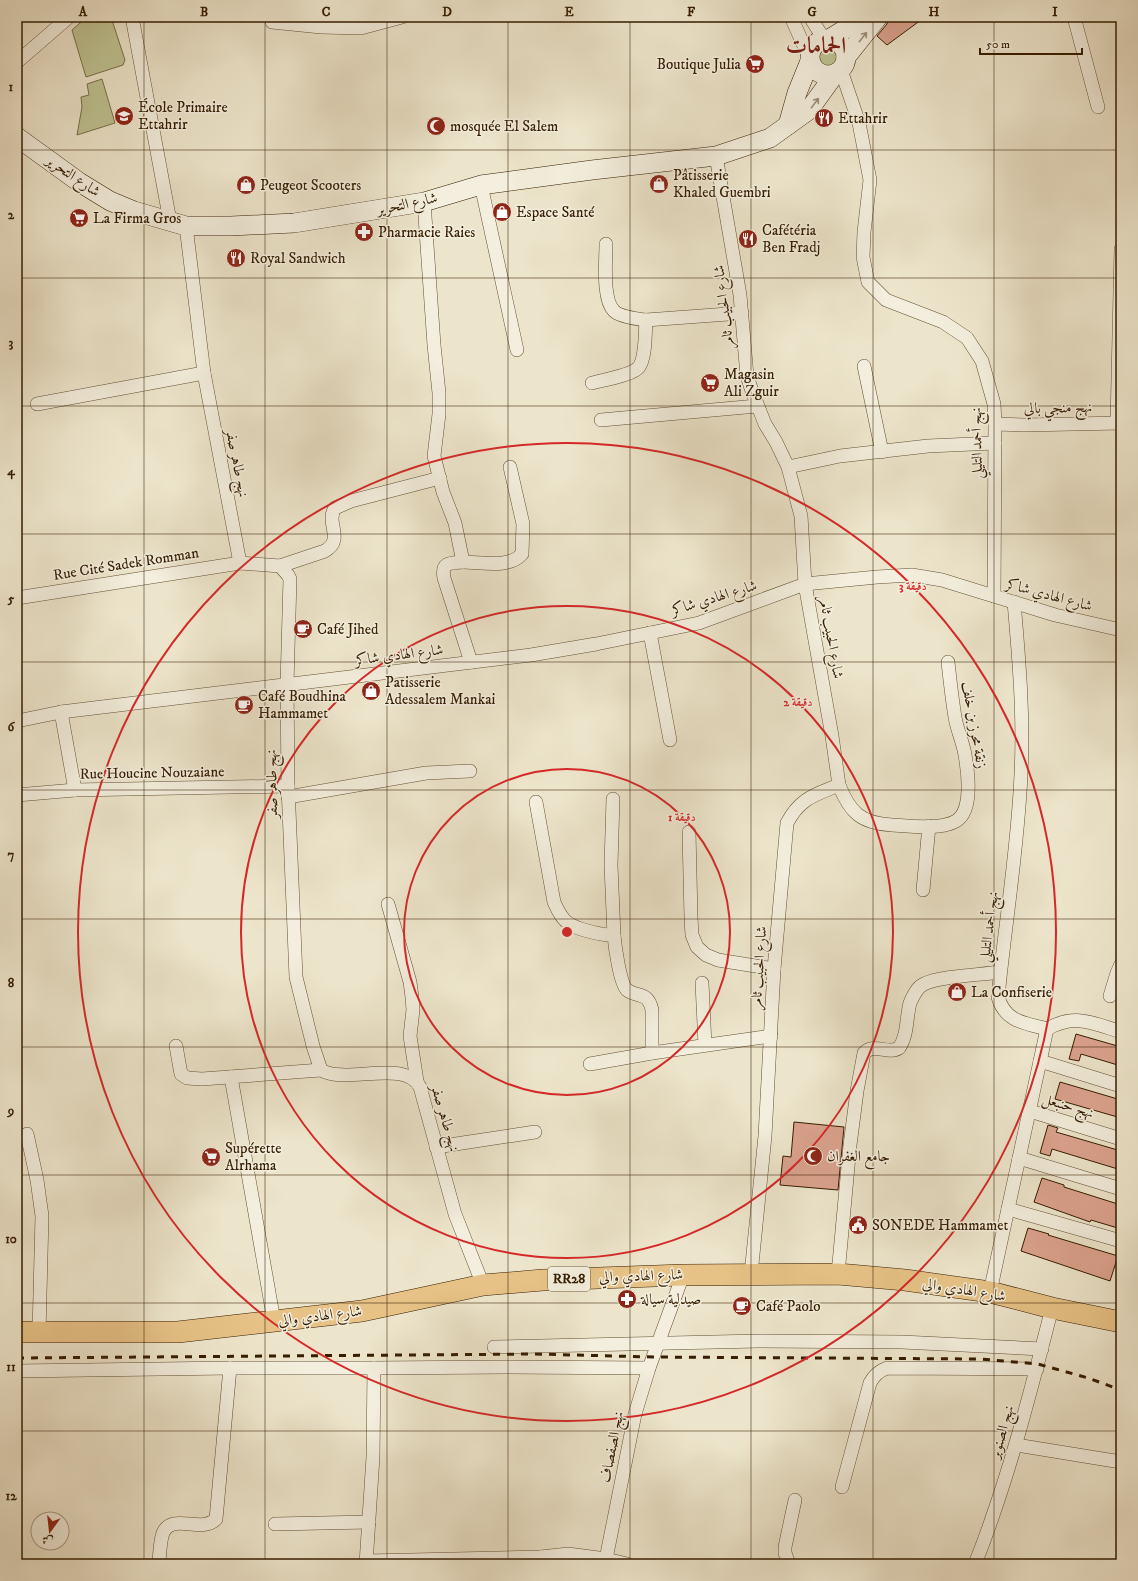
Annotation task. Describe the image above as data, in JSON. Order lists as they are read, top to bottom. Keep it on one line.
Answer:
{"streets":{"main road":["شارع الهادي والي","RR28"],"street":["شارع التحرير","شارع الحبيب ثامر","نهج منجي بالي","نهج أحمد التليلي","نهج طاهر صفر","Rue Cité Sadek Romman","شارع الهادي شاكر","زنقة محرز بن خلف","Rue Houcine Nouzaiane","نهج حنبعل","نهج الصنوبر","نهج الصفصاف"]},"crossings":[["شارع التحرير","شارع الحبيب ثامر"],["شارع التحرير","نهج أحمد التليلي"],["شارع التحرير","نهج طاهر صفر"],["شارع الحبيب ثامر","شارع الهادي شاكر"],["شارع الحبيب ثامر","زنقة محرز بن خلف"],["شارع الحبيب ثامر","شارع الهادي والي"],["نهج منجي بالي","نهج أحمد التليلي"],["نهج أحمد التليلي","شارع الهادي شاكر"],["نهج طاهر صفر","Rue Cité Sadek Romman"],["نهج طاهر صفر","شارع الهادي شاكر"],["نهج طاهر صفر","Rue Houcine Nouzaiane"],["نهج طاهر صفر","شارع الهادي والي"],["شارع الهادي والي","نهج الصنوبر"],["شارع الهادي والي","نهج الصفصاف"]],"districts":["الحمامات"],"places":{"supermarket":["Boutique Julia","La Firma Gros","Magasin Ali Zguir","Supérette Alrhama"],"school or university":["École Primaire Ettahrir"],"restaurant":["Ettahrir","Cafétéria Ben Fradj","Royal Sandwich"],"mosque":["mosquée El Salem","جامع الغفران"],"shop":["Pâtisserie Khaled Guembri","Peugeot Scooters","Espace Santé","Patisserie Adessalem Mankai","La Confiserie"],"pharmacy":["Pharmacie Raies","صيدلية سيالة"],"cafe":["Café Jihed","Café Boudhina Hammamet","Café Paolo"],"public building":["SONEDE Hammamet"]},"scale_bar":"50 m","north":"bottom","grid":{"columns":["A","B","C","D","E","F","G","H","I"],"rows":["1","2","3","4","5","6","7","8","9","10","11","12"]},"rings":["3 دقيقة","2 دقيقة","1 دقيقة"]}
